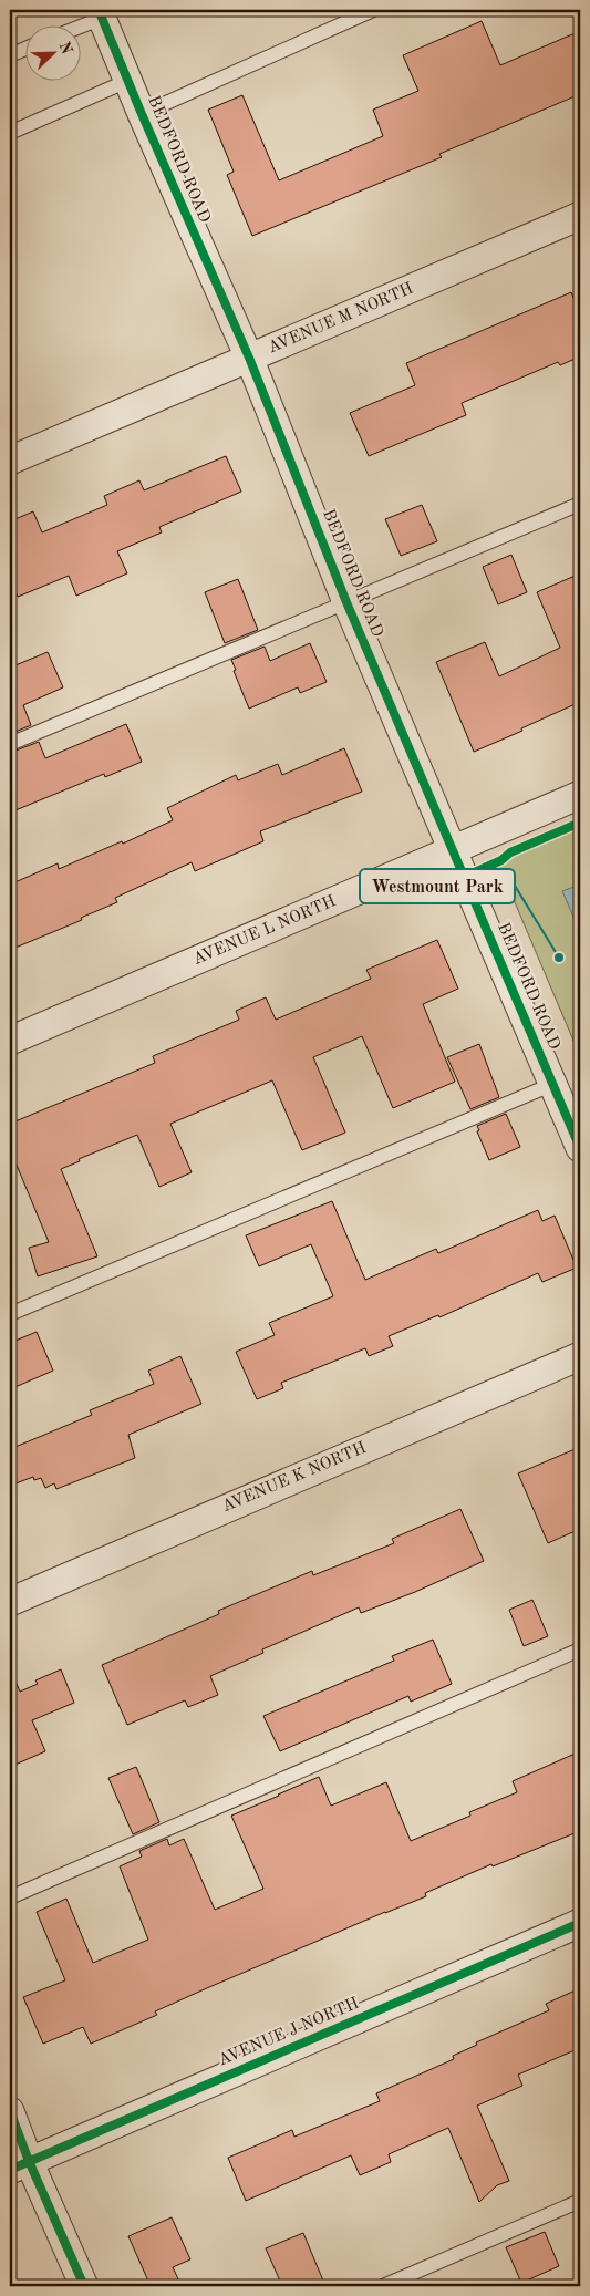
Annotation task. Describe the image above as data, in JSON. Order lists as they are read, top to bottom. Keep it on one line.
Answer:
{"streets":{"street":["BEDFORD ROAD","AVENUE M NORTH","AVENUE L NORTH","AVENUE K NORTH","AVENUE J NORTH"]},"crossings":[["BEDFORD ROAD","AVENUE M NORTH"],["BEDFORD ROAD","AVENUE L NORTH"]],"places":["Westmount Park"],"north":"top right"}
